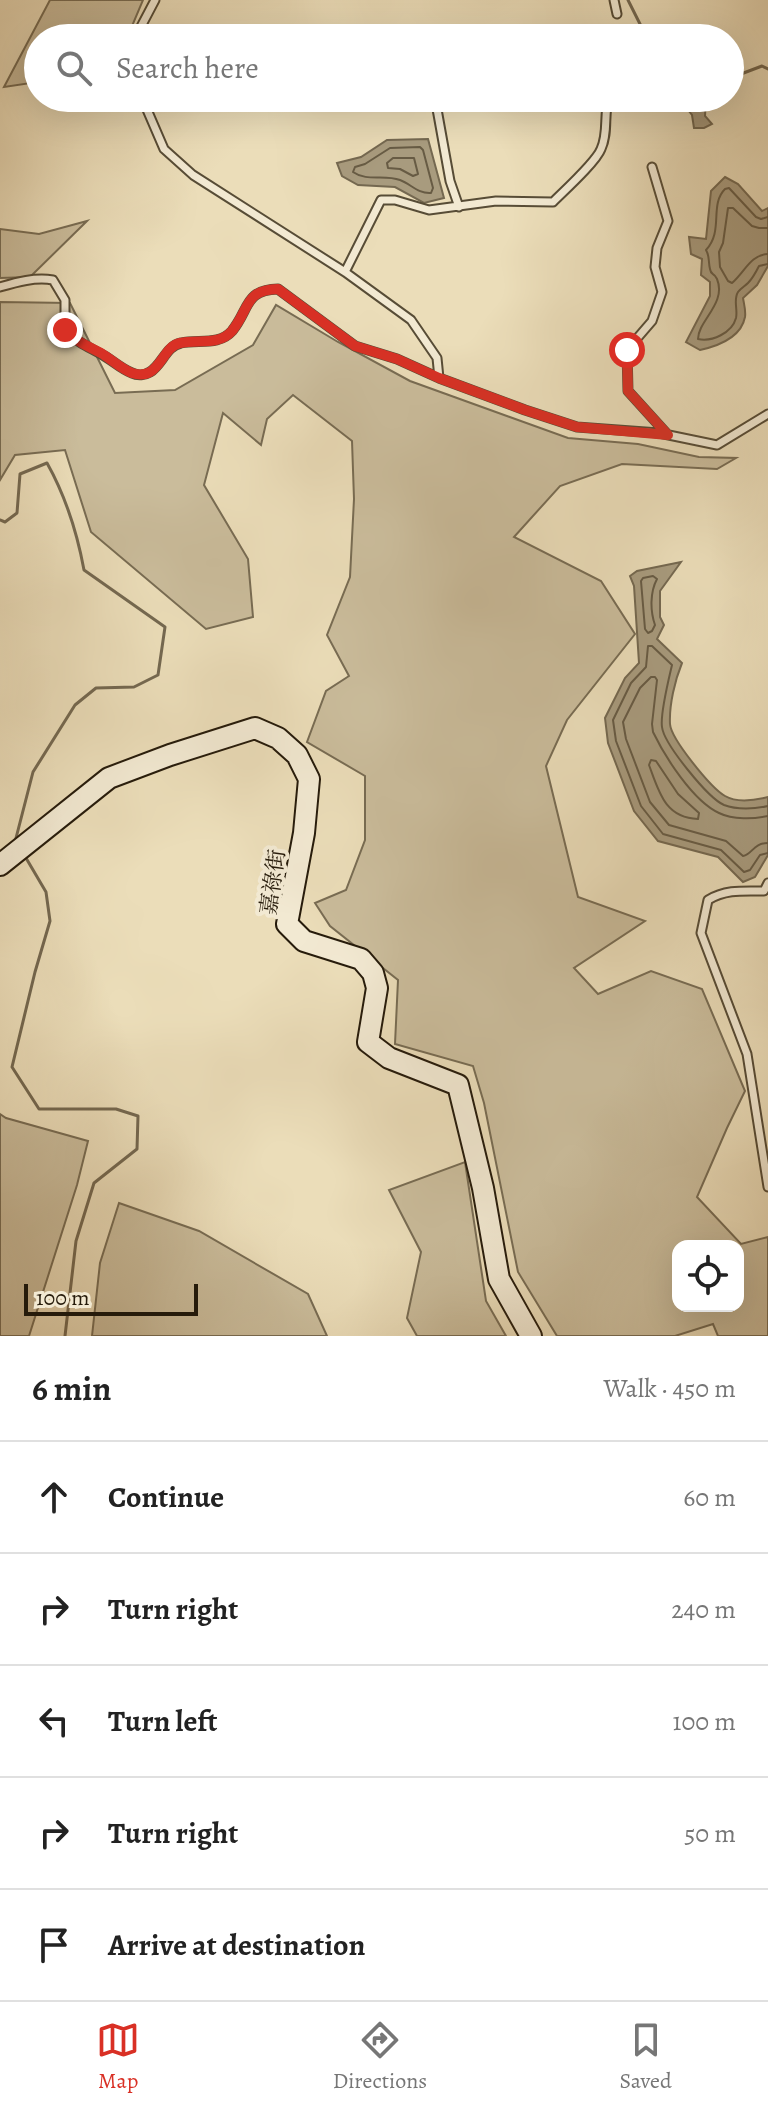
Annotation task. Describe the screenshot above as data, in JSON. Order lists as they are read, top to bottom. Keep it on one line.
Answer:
{"streets":{"street":["嘉祿街"]},"scale_bar":"100 m","page":{"search":"Search here","scale":"100 m","heading":["6 min","Walk · 450 m"],"list":[["Continue","60 m"],["Turn right","240 m"],["Turn left","100 m"],["Turn right","50 m"],"Arrive at destination"],"nav":["Map","Directions","Saved"]}}
